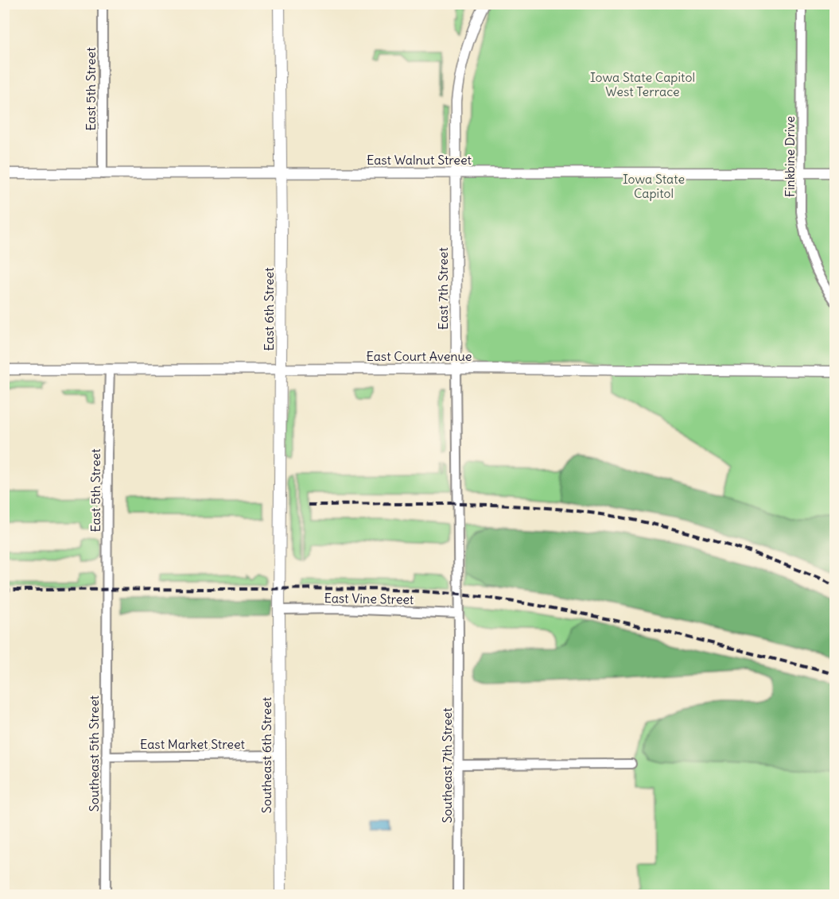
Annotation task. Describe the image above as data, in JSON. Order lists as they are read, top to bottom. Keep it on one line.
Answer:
{"streets":{"main road":["East 6th Street","Southeast 6th Street"],"street":["East 5th Street","Finkbine Drive","East Walnut Street","East 7th Street","East Court Avenue","East Vine Street","East Market Street","Southeast 5th Street","Southeast 7th Street"]},"crossings":[["East 5th Street","East Walnut Street"],["East 5th Street","East Court Avenue"],["East 5th Street","Southeast 5th Street"],["Finkbine Drive","East Walnut Street"],["East Walnut Street","East 7th Street"],["East Walnut Street","East 6th Street"],["East 7th Street","East Court Avenue"],["East 7th Street","East Vine Street"],["East 7th Street","Southeast 7th Street"],["East 6th Street","East Court Avenue"],["East 6th Street","East Vine Street"],["East 6th Street","Southeast 6th Street"],["East Vine Street","Southeast 6th Street"],["East Market Street","Southeast 5th Street"],["East Market Street","Southeast 6th Street"]],"parks":["Iowa State Capitol West Terrace","Iowa State Capitol"]}
